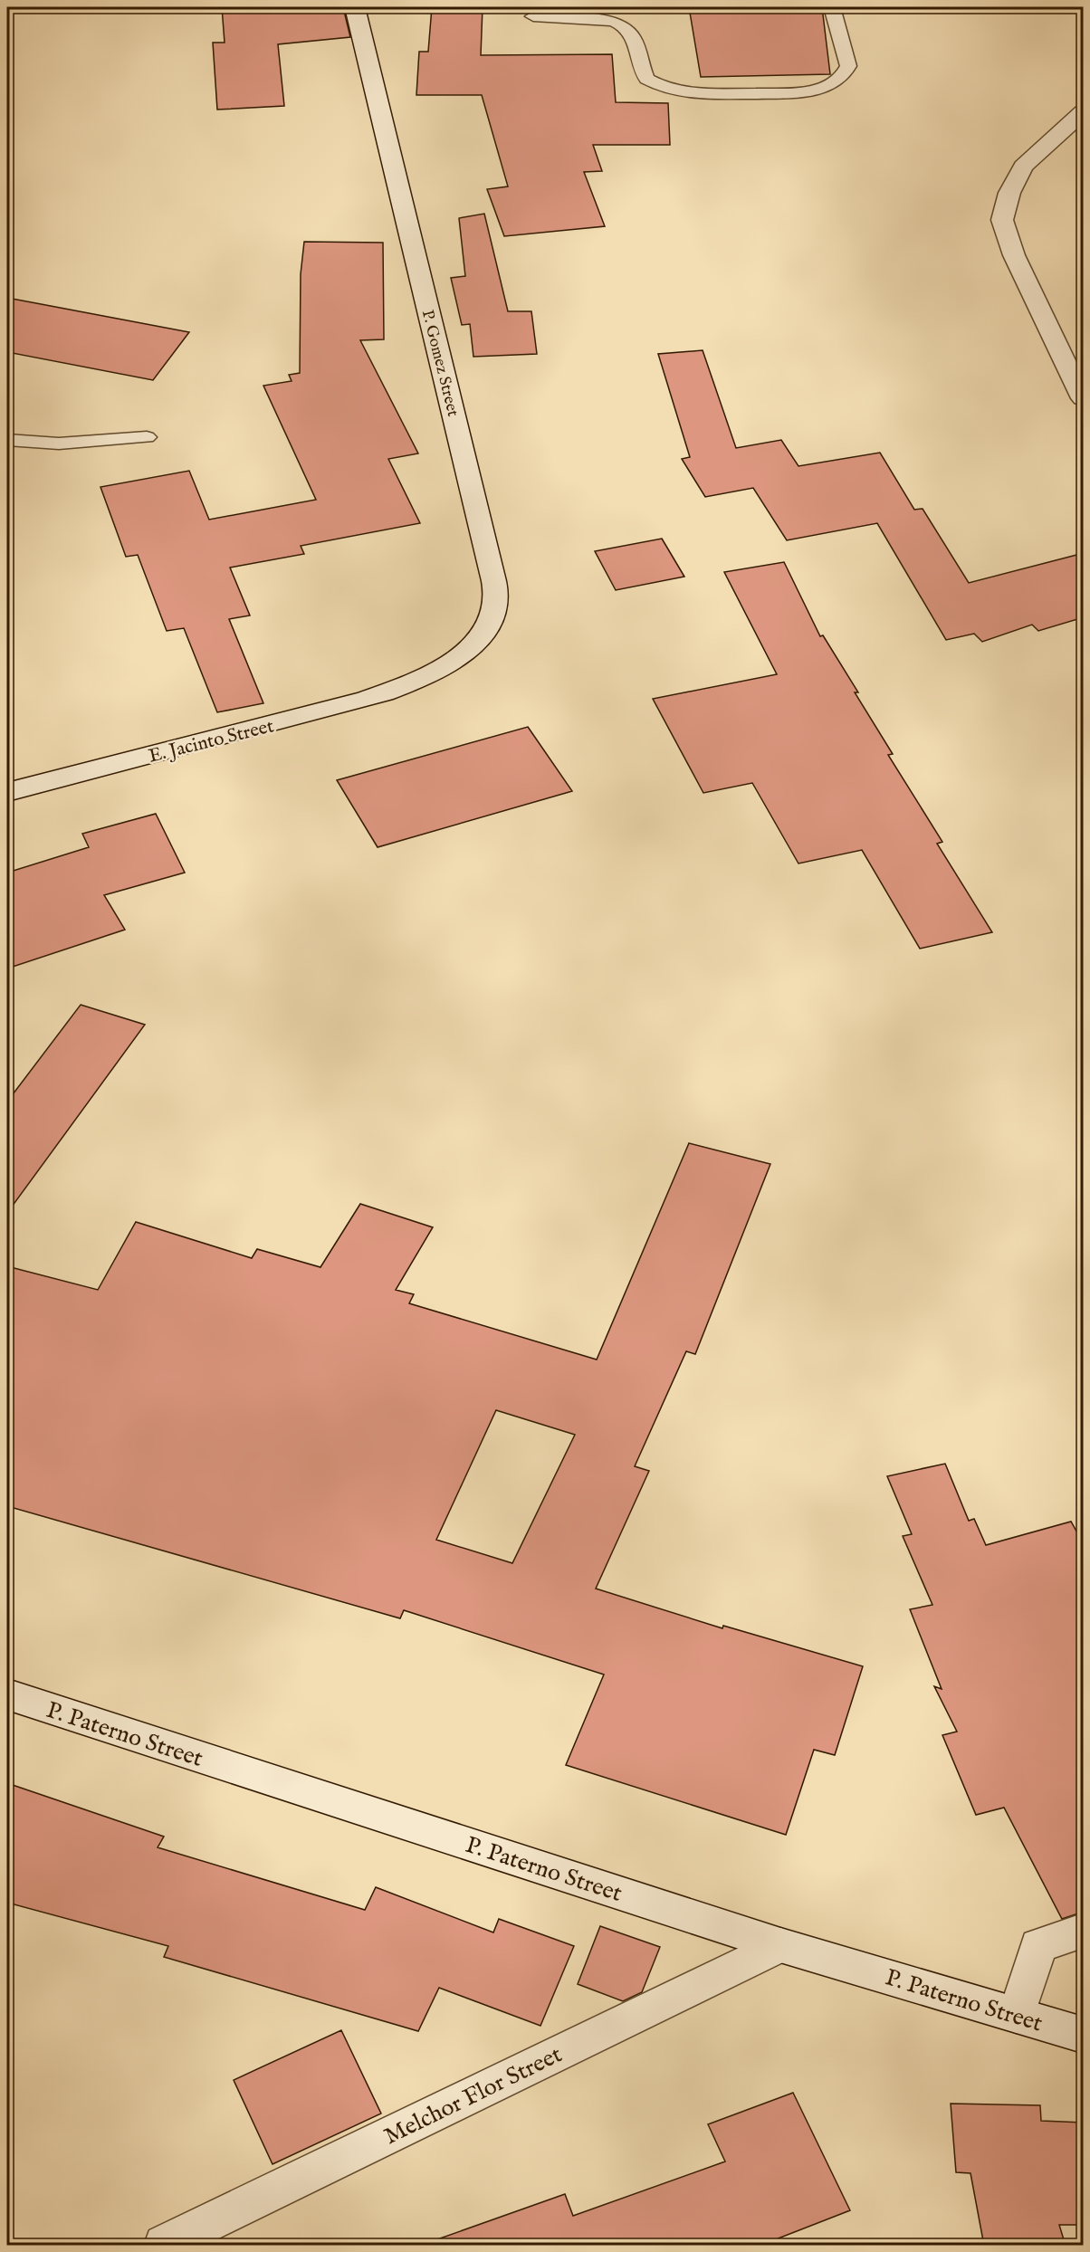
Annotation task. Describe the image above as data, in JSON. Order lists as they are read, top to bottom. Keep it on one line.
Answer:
{"streets":{"main road":["P. Gomez Street","E. Jacinto Street","P. Paterno Street","Melchor Flor Street"]},"crossings":[["P. Gomez Street","E. Jacinto Street"],["P. Paterno Street","Melchor Flor Street"]]}
